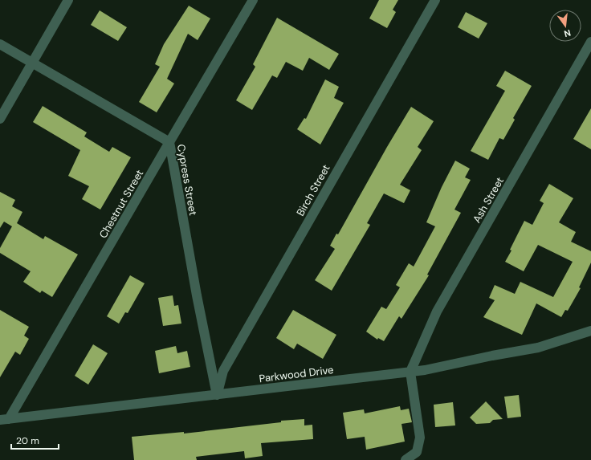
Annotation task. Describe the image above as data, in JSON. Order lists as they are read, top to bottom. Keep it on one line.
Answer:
{"streets":{"street":["Cypress Street","Birch Street","Ash Street","Chestnut Street","Parkwood Drive"]},"crossings":[["Cypress Street","Birch Street"],["Cypress Street","Chestnut Street"],["Cypress Street","Parkwood Drive"],["Birch Street","Parkwood Drive"],["Ash Street","Parkwood Drive"],["Chestnut Street","Parkwood Drive"]],"scale_bar":"20 m","north":"bottom"}
